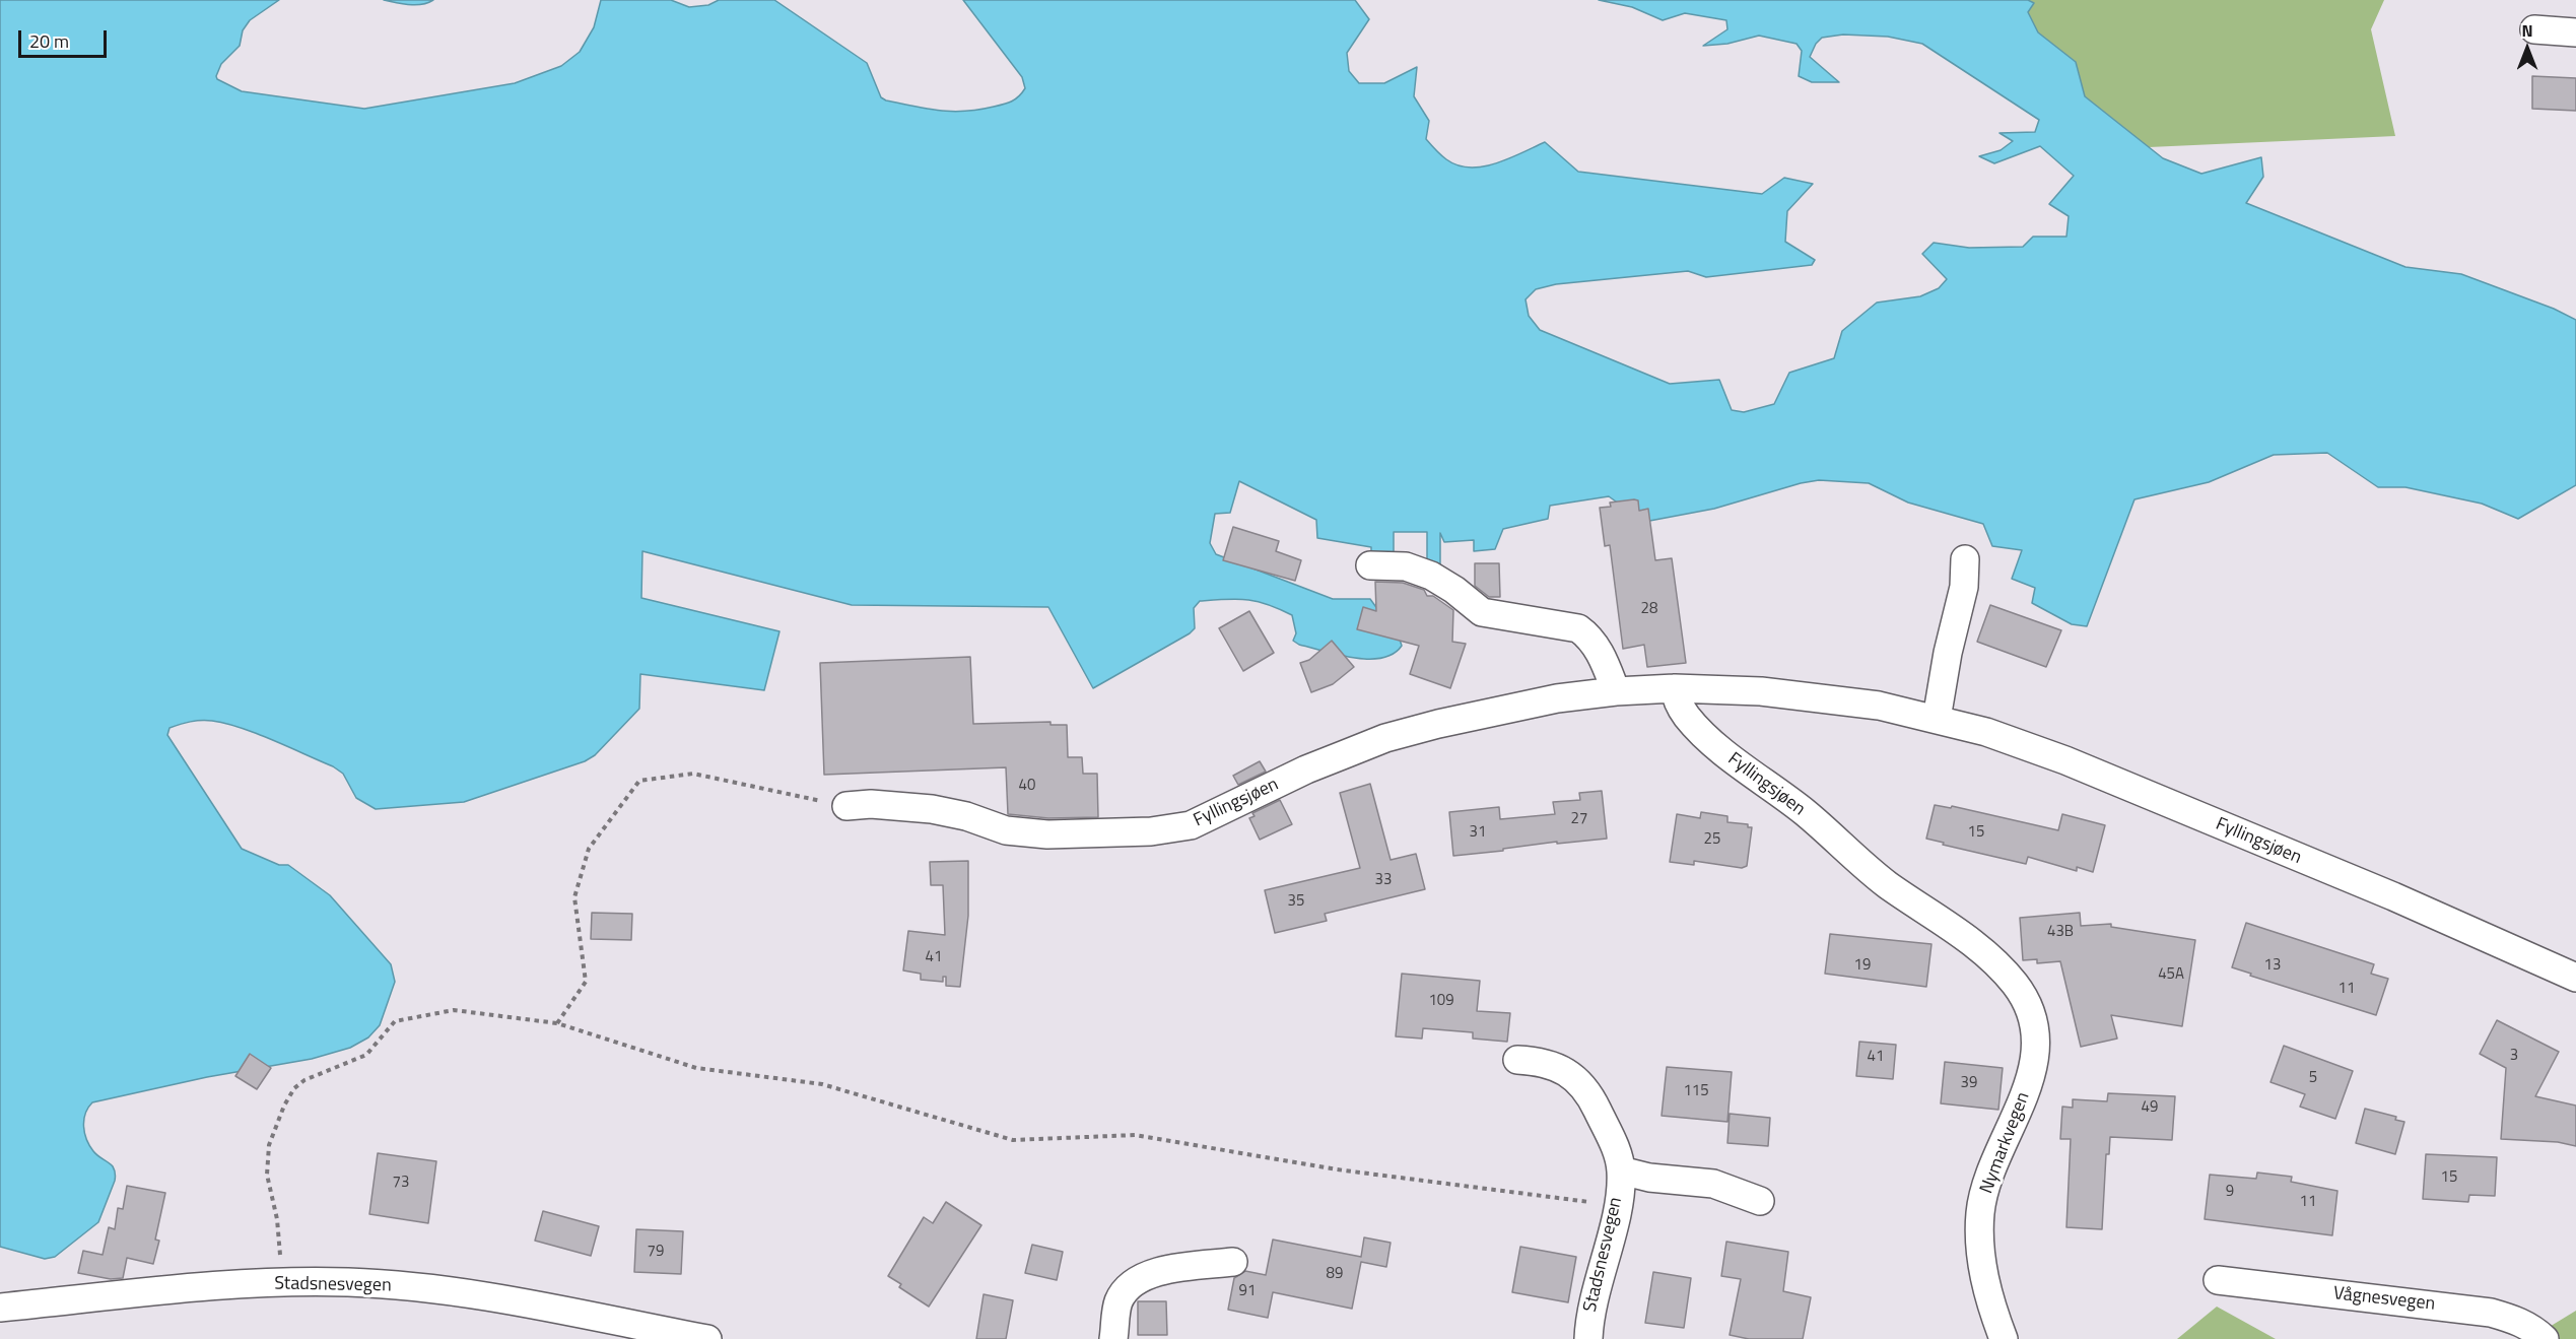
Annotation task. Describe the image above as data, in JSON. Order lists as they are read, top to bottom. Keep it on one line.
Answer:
{"streets":{"street":["Fyllingsjøen","Nymarkvegen","Stadsnesvegen","Vågnesvegen"]},"crossings":[["Fyllingsjøen","Nymarkvegen"]],"house_numbers":["28","40","27","31","15","25","33","35","43B","41","19","13","45A","11","109","3","41","5","39","115","49","15","73","9","11","79","89","91"],"scale_bar":"20 m","north":"top"}
